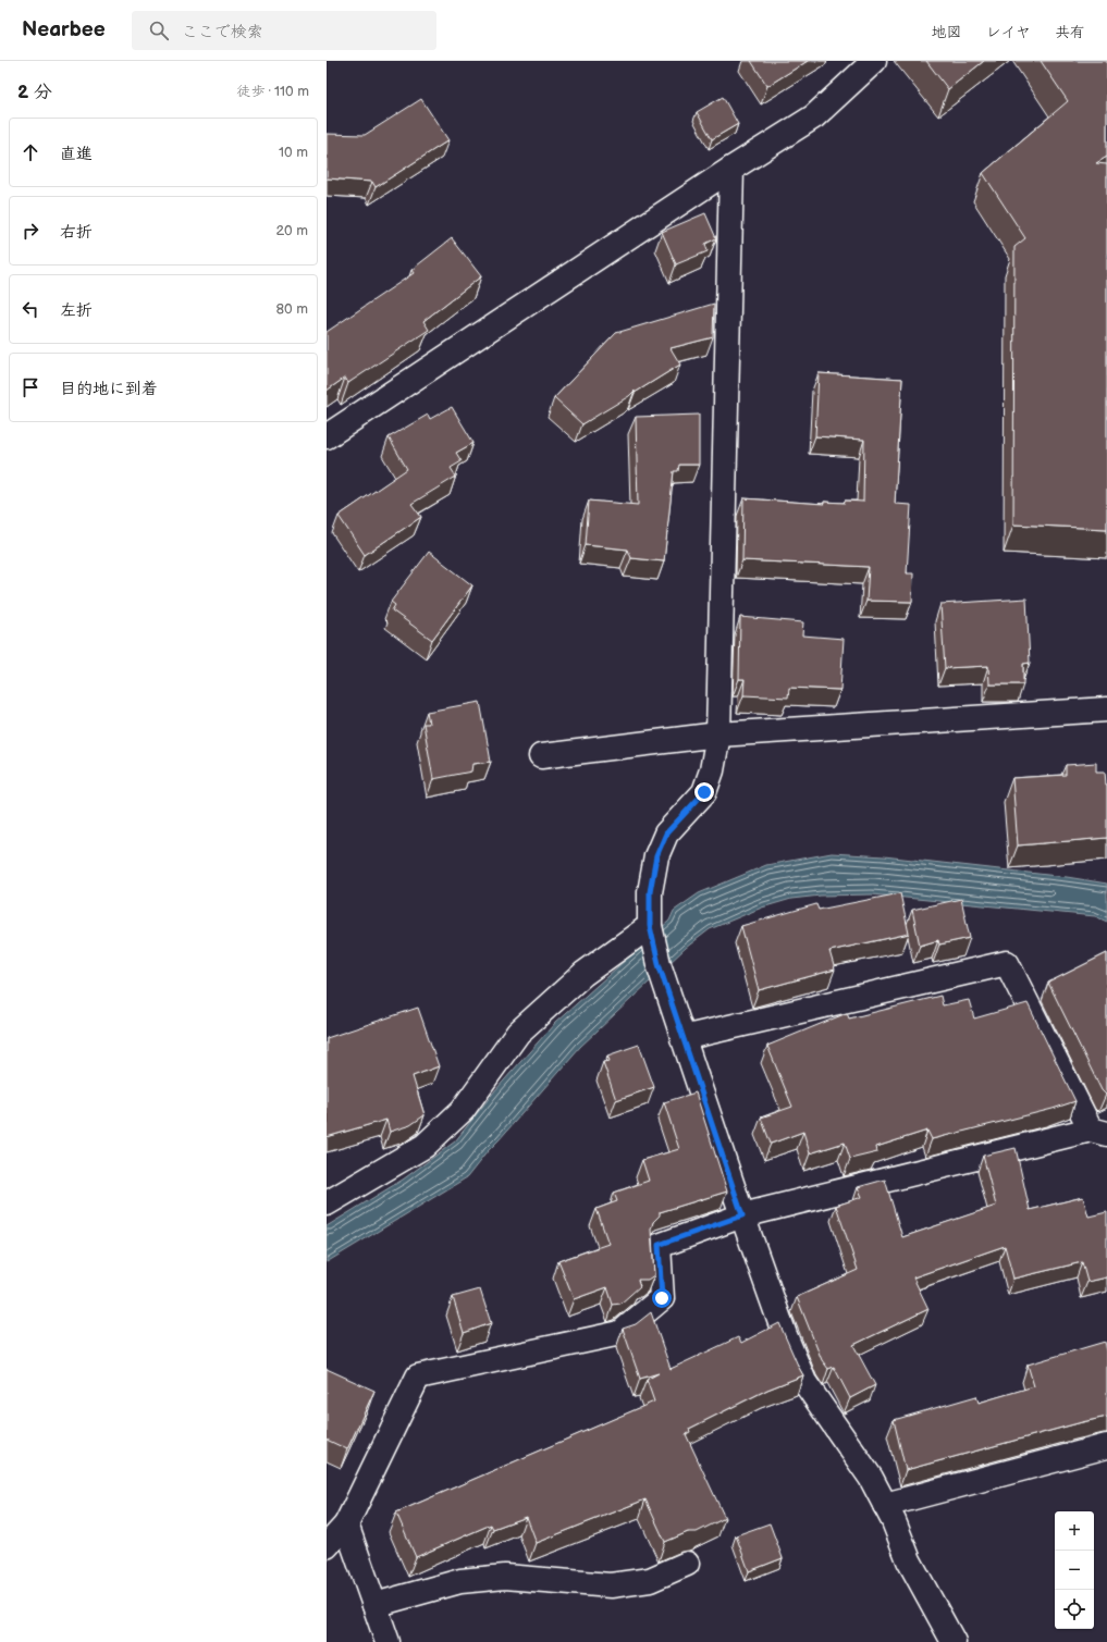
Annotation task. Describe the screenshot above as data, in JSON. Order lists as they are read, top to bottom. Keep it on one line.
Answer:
{"page":{"header":"Nearbee","search":"ここで検索","nav":["地図","レイヤ","共有"],"heading":["2 分","徒歩 · 110 m"],"list":[["直進","10 m"],["右折","20 m"],["左折","80 m"],"目的地に到着"],"map_buttons":["+","−"]}}
